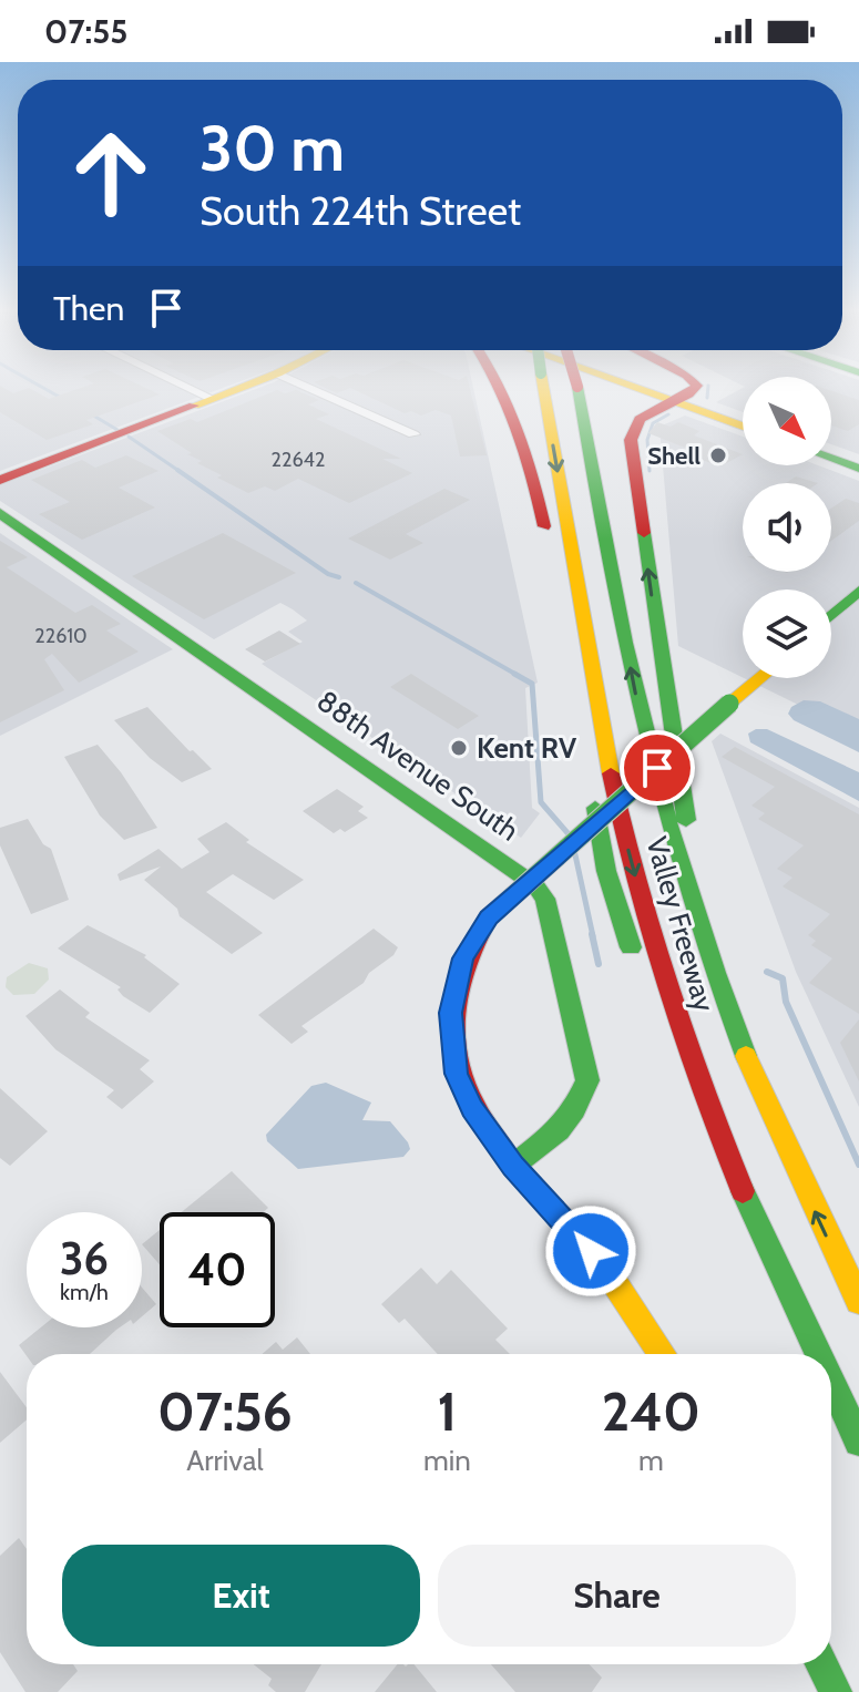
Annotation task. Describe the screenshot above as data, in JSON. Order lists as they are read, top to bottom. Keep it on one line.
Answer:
{"streets":{"main road":["88th Avenue South","Valley Freeway"]},"places":["Shell","Kent RV"],"house_numbers":["22642","22610"],"north":"bottom right","page":{"status":"07:55","turn":["30 m","South 224th Street"],"then":"Then","speed":"36 km/h","limit":"40","eta":["07:56","Arrival","1","min","240","m"],"buttons":["Exit","Share"]}}
